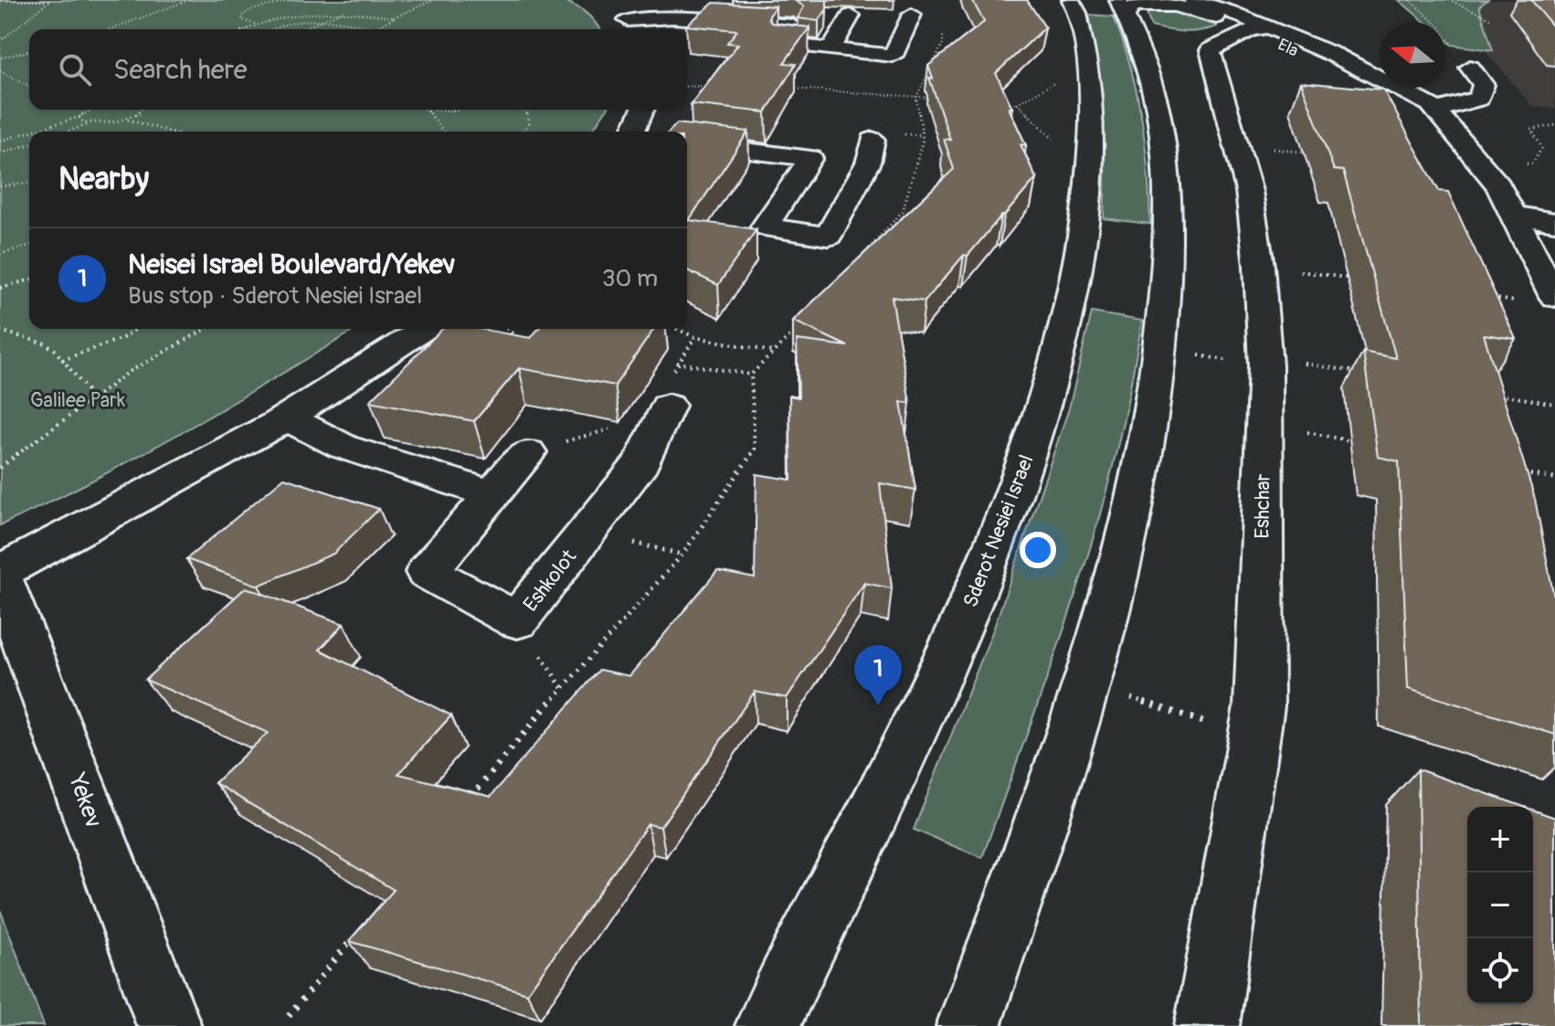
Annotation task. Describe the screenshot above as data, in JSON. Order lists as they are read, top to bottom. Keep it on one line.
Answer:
{"streets":{"street":["Ela","Eshchar","Sderot Nesiei Israel","Eshkolot","Yekev"]},"crossings":[["Ela","Eshchar"]],"parks":["Galilee Park"],"north":"left","page":{"search":"Search here","heading":"Nearby","list":[{"mark":"1","name":"Neisei Israel Boulevard/Yekev","note":"Bus stop · Sderot Nesiei Israel","value":"30 m"}],"pins":"1","map_buttons":["+","−"]}}
